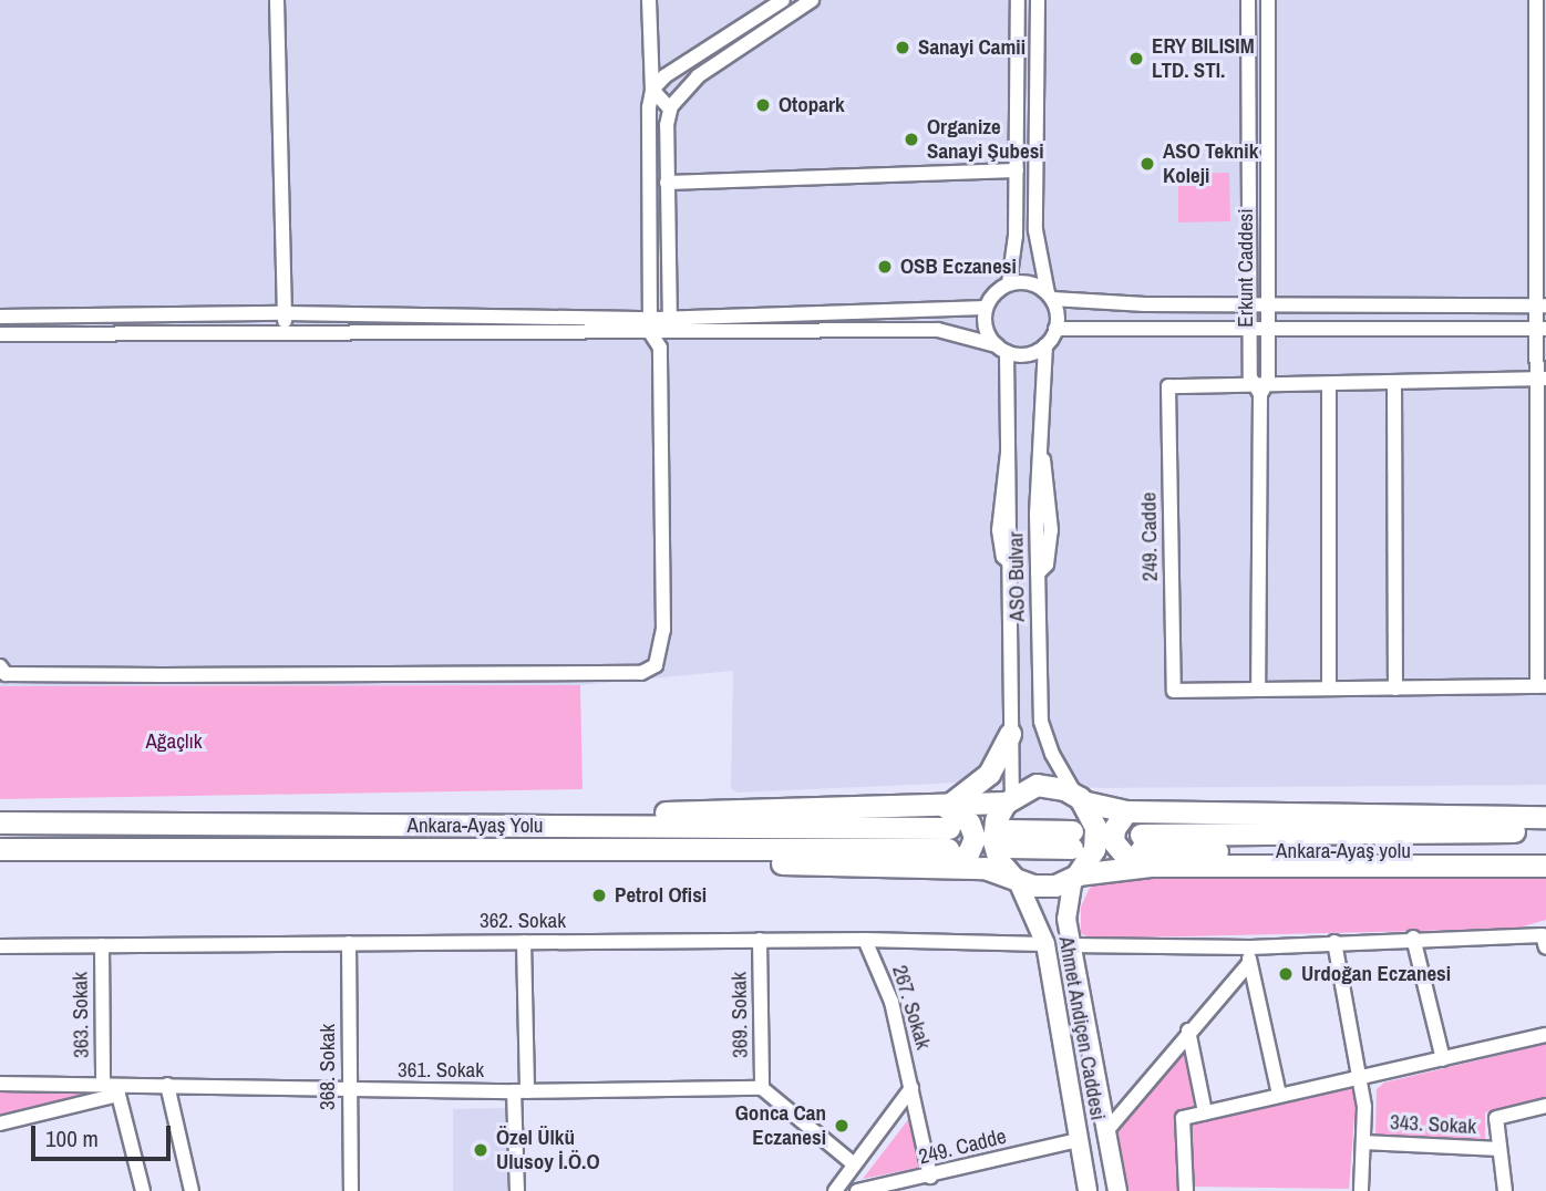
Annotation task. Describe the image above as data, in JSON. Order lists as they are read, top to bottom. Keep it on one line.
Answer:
{"streets":{"highway":["Ankara-Ayaş Yolu","Ankara-Ayaş yolu"],"main road":["Ahmet Andiçen Caddesi"],"street":["Erkunt Caddesi","249. Cadde","ASO Bulvar","362. Sokak","267. Sokak","363. Sokak","369. Sokak","368. Sokak","361. Sokak","343. Sokak"]},"crossings":[["Erkunt Caddesi","249. Cadde"],["249. Cadde","267. Sokak"],["249. Cadde","Ahmet Andiçen Caddesi"],["ASO Bulvar","Ahmet Andiçen Caddesi"],["362. Sokak","267. Sokak"],["362. Sokak","363. Sokak"],["362. Sokak","369. Sokak"],["362. Sokak","Ahmet Andiçen Caddesi"],["362. Sokak","368. Sokak"],["363. Sokak","361. Sokak"],["369. Sokak","361. Sokak"],["368. Sokak","361. Sokak"]],"parks":["Ağaçlık"],"places":["Sanayi Camii","ERY BILISIM LTD. STI.","Otopark","Organize Sanayi Şubesi","ASO Teknik Koleji","OSB Eczanesi","Petrol Ofisi","Urdoğan Eczanesi","Gonca Can Eczanesi","Özel Ülkü Ulusoy İ.Ö.O"],"scale_bar":"100 m"}
